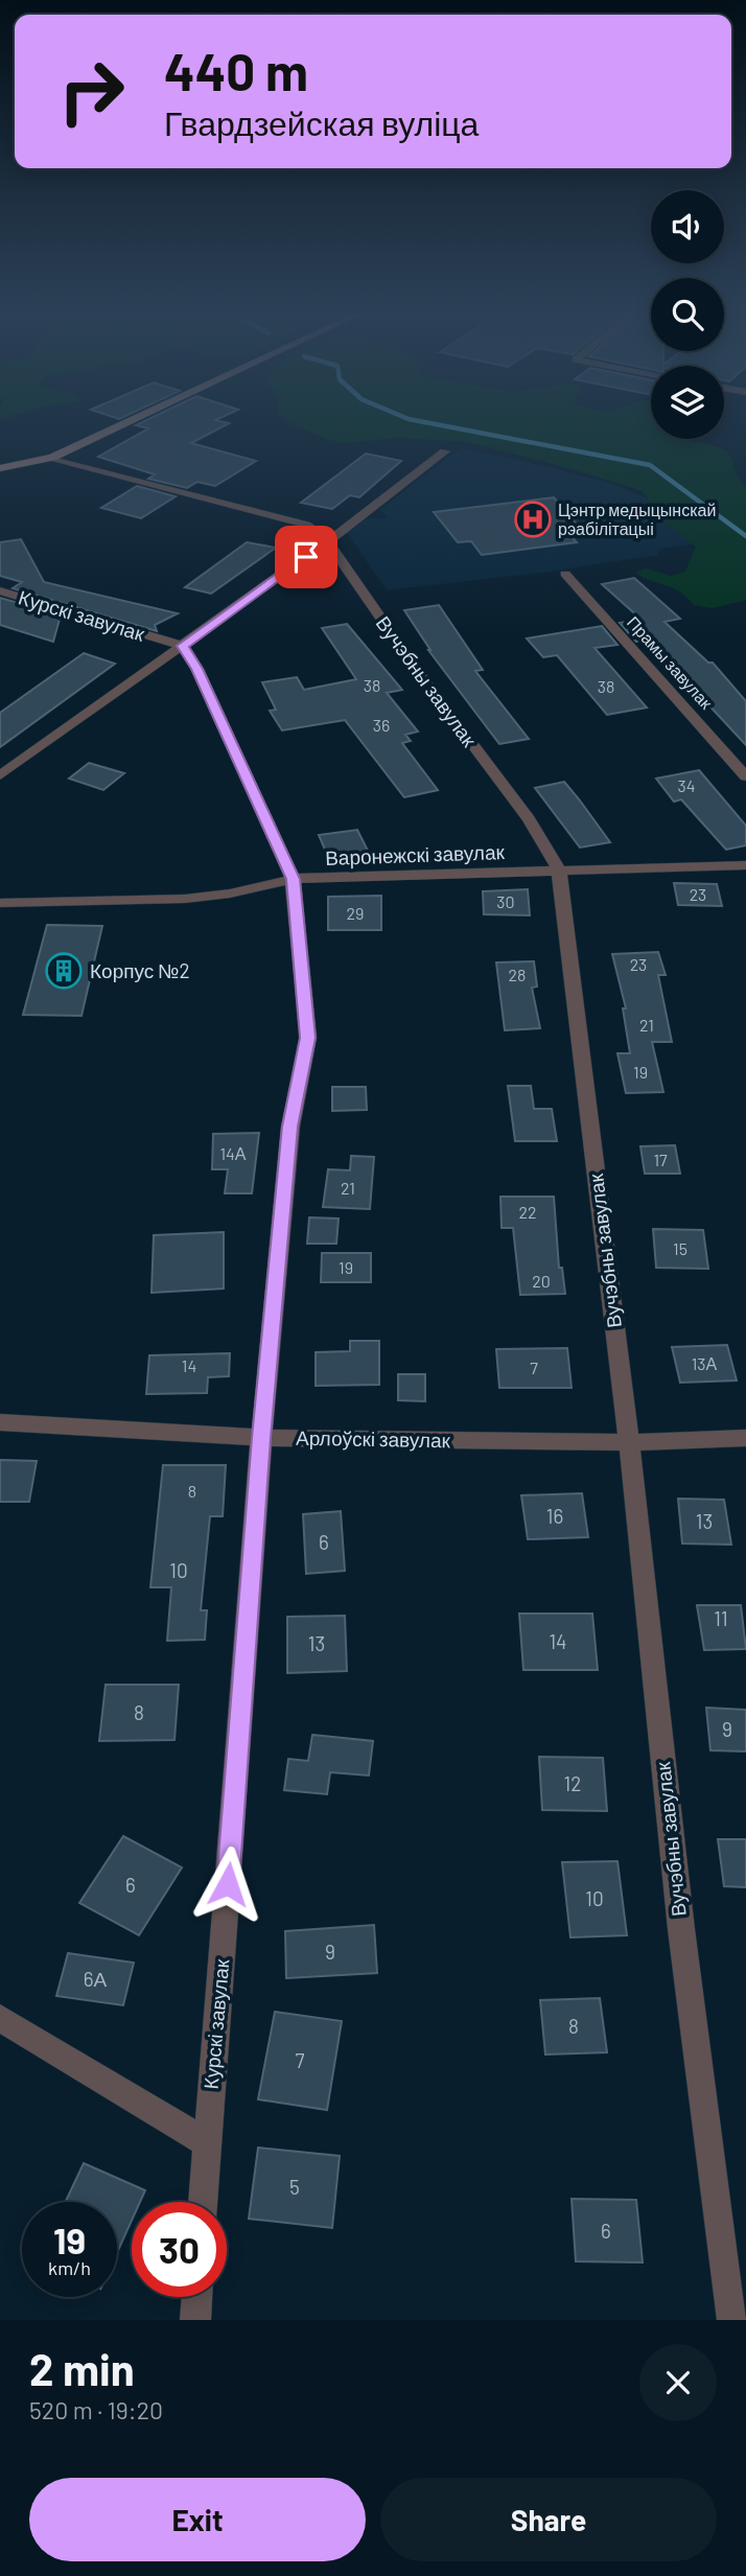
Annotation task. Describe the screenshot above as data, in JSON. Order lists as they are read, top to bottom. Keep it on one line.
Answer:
{"streets":{"street":["Курскі завулак","Прамы завулак","Вучэбны завулак","Варонежскі завулак","Арлоўскі завулак"]},"crossings":[["Курскі завулак","Варонежскі завулак"],["Курскі завулак","Арлоўскі завулак"],["Вучэбны завулак","Варонежскі завулак"],["Вучэбны завулак","Арлоўскі завулак"]],"places":{"hospital":["Цэнтр медыцынскай рэабілітацыі"],"building":["Корпус №2"]},"house_numbers":["38","38","36","34","23","30","29","23","28","21","19","14А","17","21","22","15","19","20","13А","14","7","8","16","13","6","10","11","14","13","8","9","12","6","10","9","6А","8","7","5","6"],"page":{"turn":["440 m","Гвардзейская вуліца"],"speed":"19 km/h","limit":"30","heading":["2 min","520 m · 19:20"],"buttons":["Exit","Share"]}}
